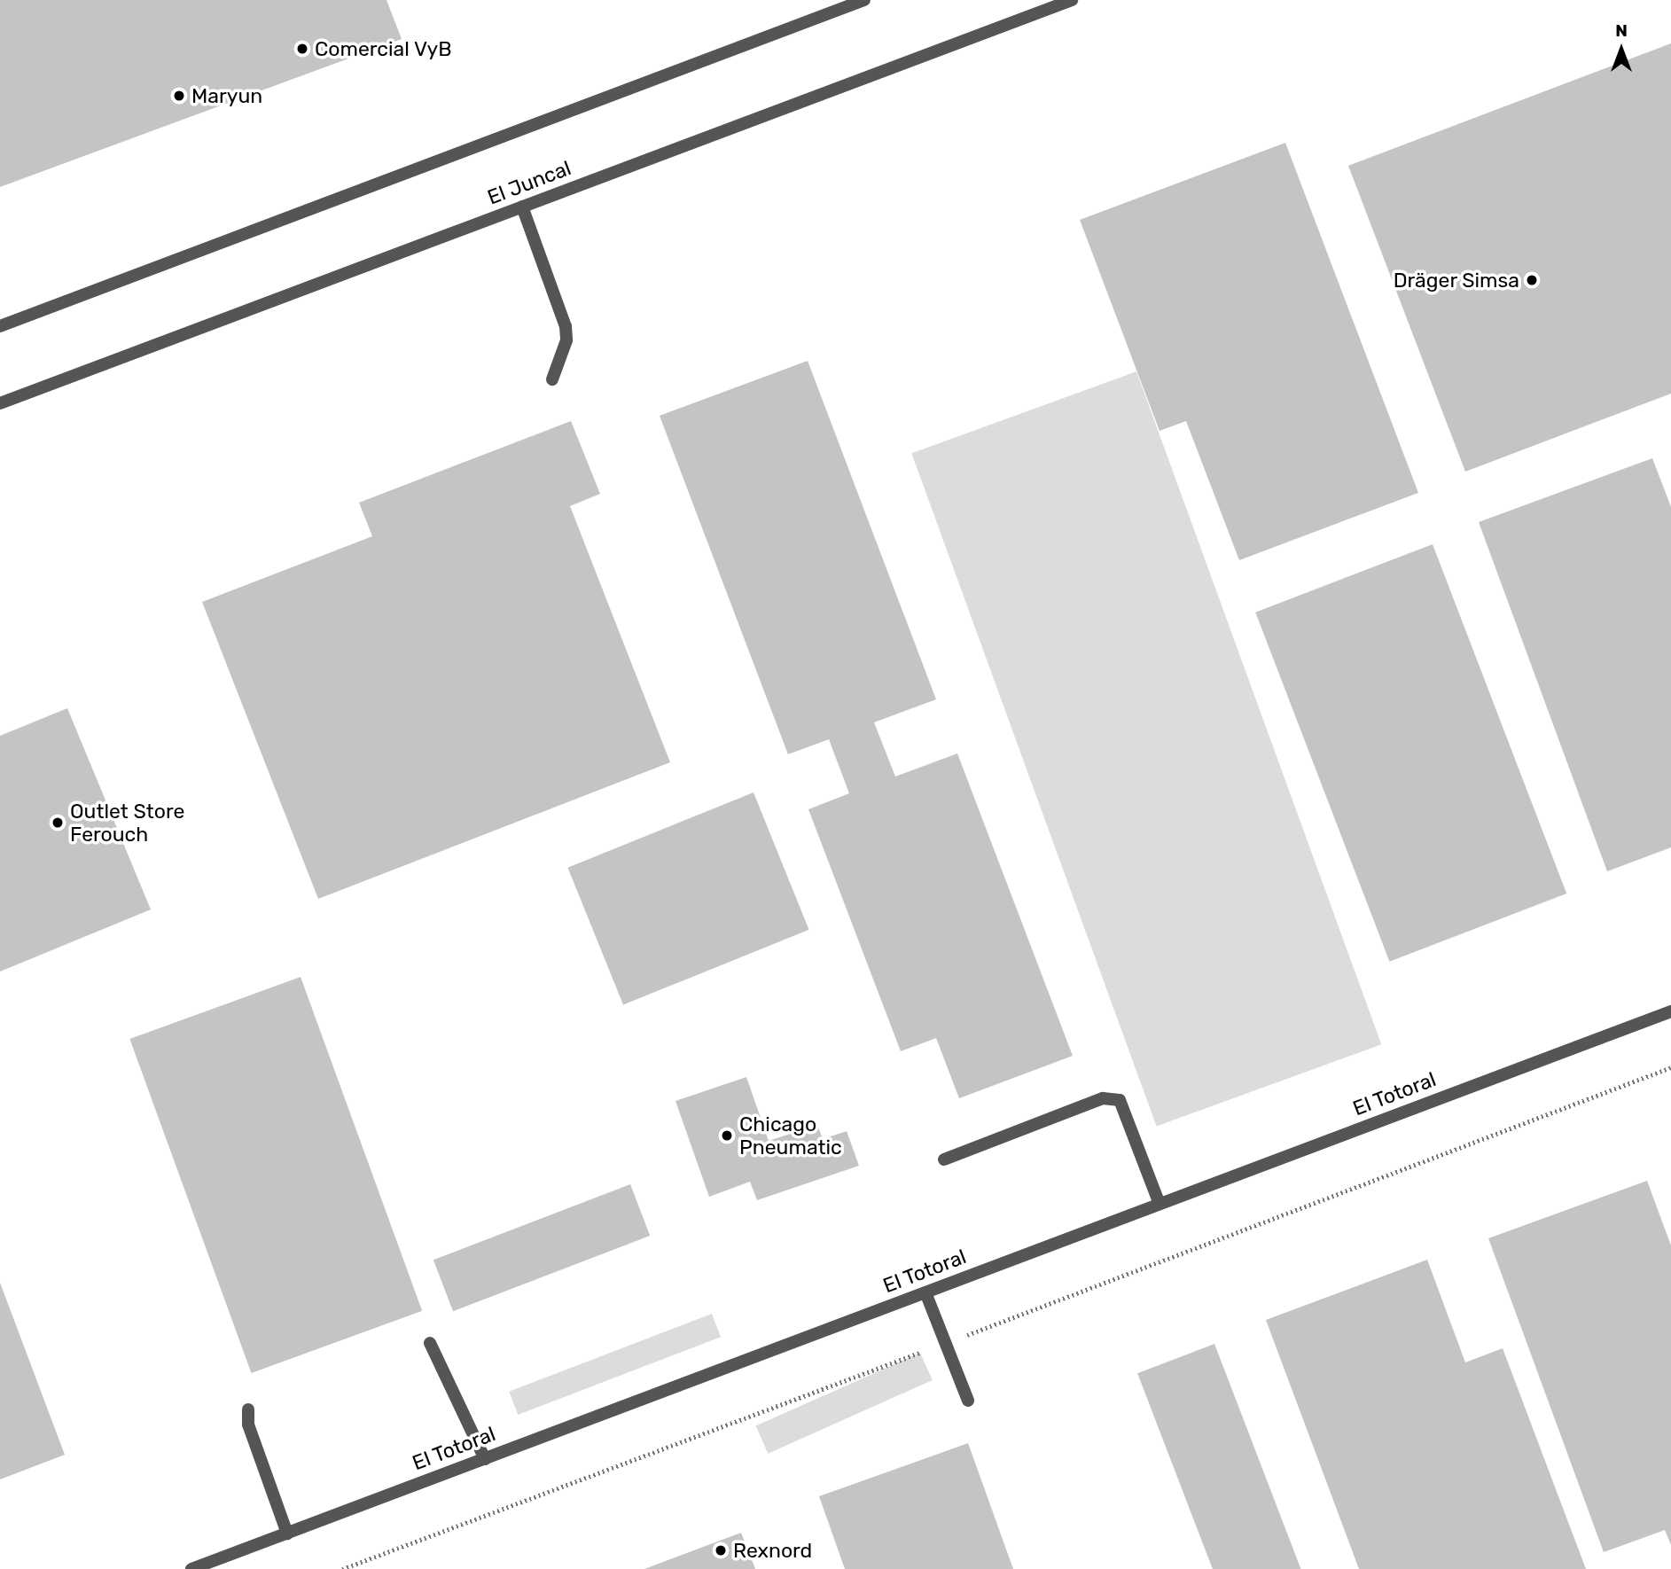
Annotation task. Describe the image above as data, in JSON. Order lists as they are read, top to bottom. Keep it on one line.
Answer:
{"streets":{"street":["El Juncal","El Totoral"]},"places":["Comercial VyB","Maryun","Dräger Simsa","Outlet Store Ferouch","Chicago Pneumatic","Rexnord"],"north":"top"}
